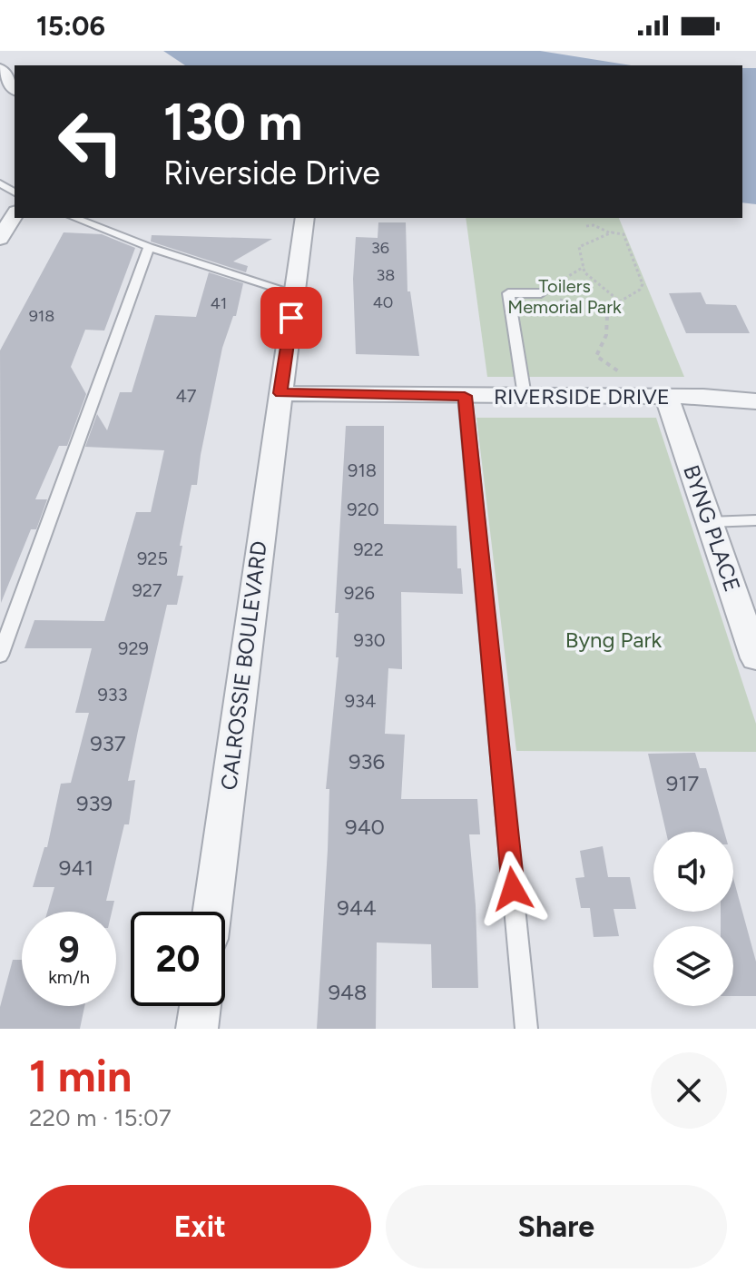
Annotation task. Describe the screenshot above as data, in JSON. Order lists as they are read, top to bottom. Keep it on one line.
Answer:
{"streets":{"street":["RIVERSIDE DRIVE","BYNG PLACE","CALROSSIE BOULEVARD"]},"crossings":[["RIVERSIDE DRIVE","BYNG PLACE"],["RIVERSIDE DRIVE","CALROSSIE BOULEVARD"]],"parks":["Toilers Memorial Park","Byng Park"],"house_numbers":["36","38","40","41","918","47","918","920","922","925","927","926","930","929","933","934","937","936","917","939","940","941","944","948"],"page":{"status":"15:06","turn":["130 m","Riverside Drive"],"speed":"9 km/h","limit":"20","heading":["1 min","220 m · 15:07"],"buttons":["Exit","Share"]}}
